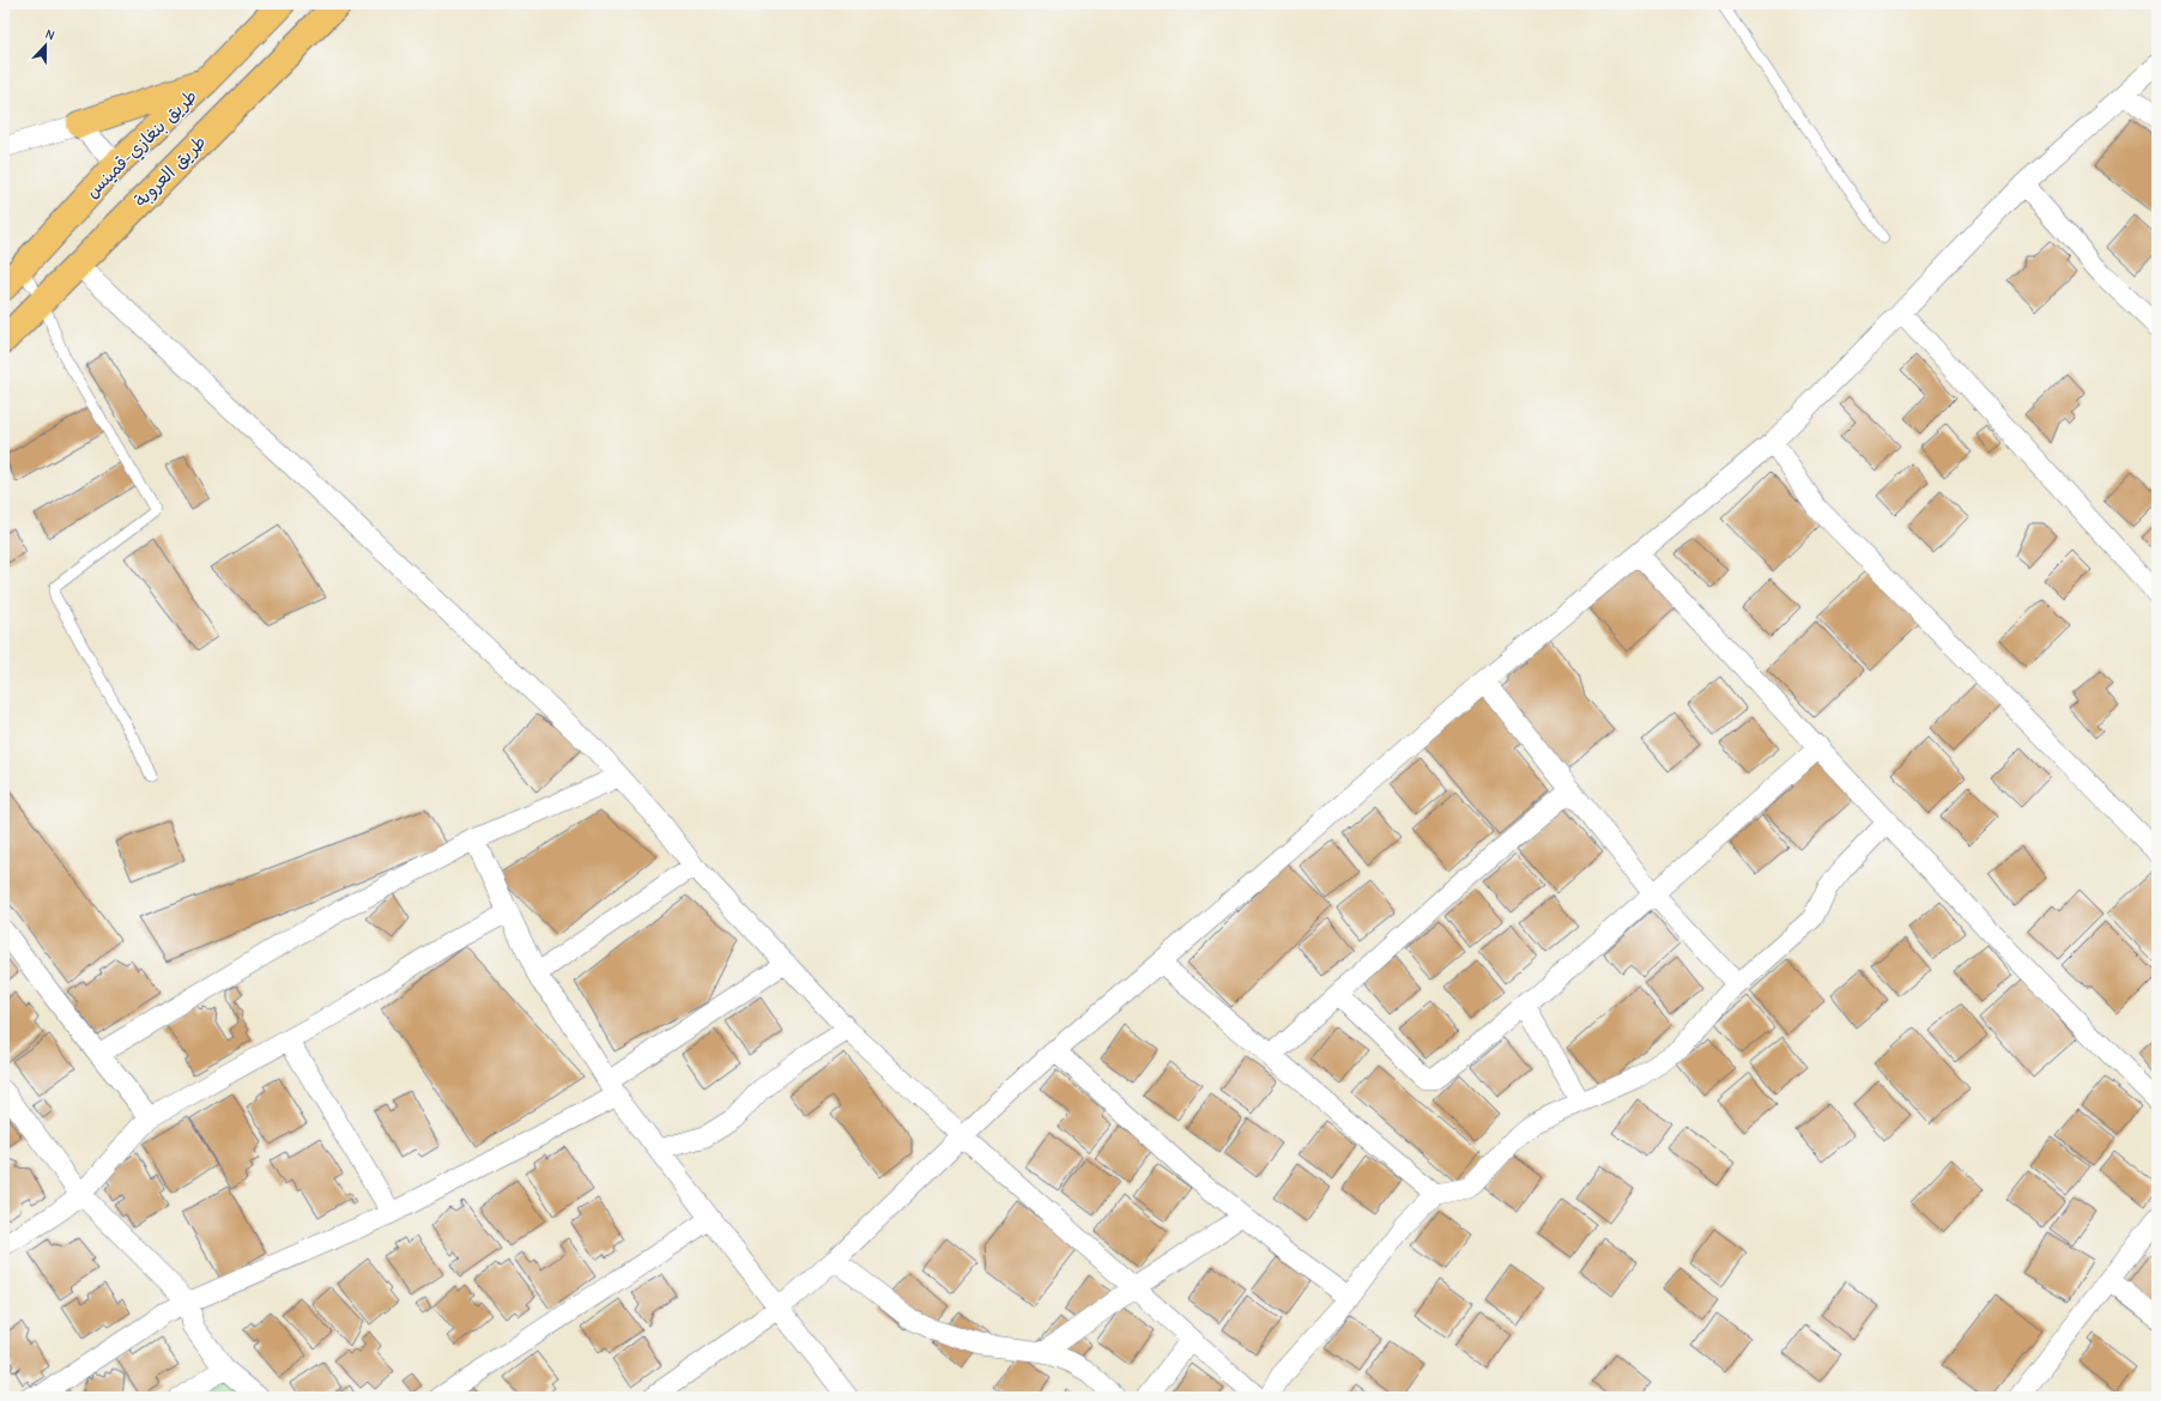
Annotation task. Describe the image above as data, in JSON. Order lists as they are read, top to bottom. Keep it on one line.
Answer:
{"streets":{"main road":["طريق بنغازي-قمينس","طريق العروبة"]},"north":"top"}
